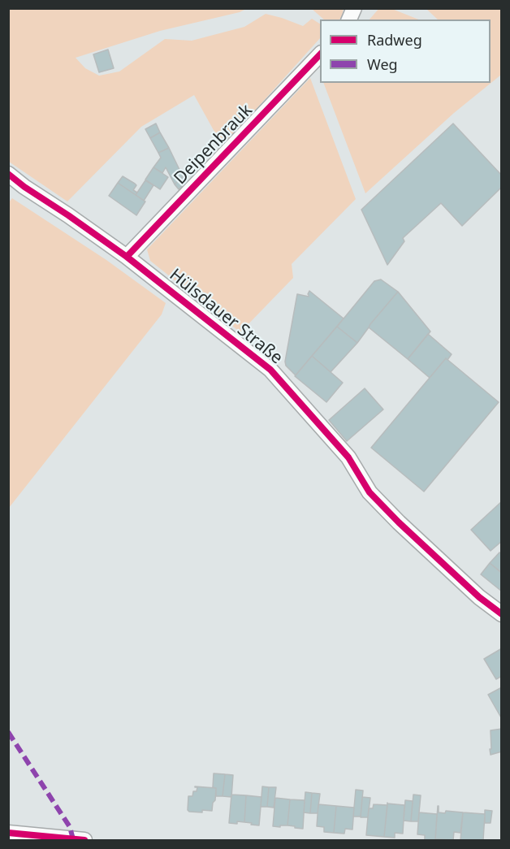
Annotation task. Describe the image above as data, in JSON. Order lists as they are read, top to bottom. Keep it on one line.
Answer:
{"streets":{"street":["Deipenbrauk","Hülsdauer Straße"]},"crossings":[["Deipenbrauk","Hülsdauer Straße"]],"legend":["Radweg","Weg"]}
